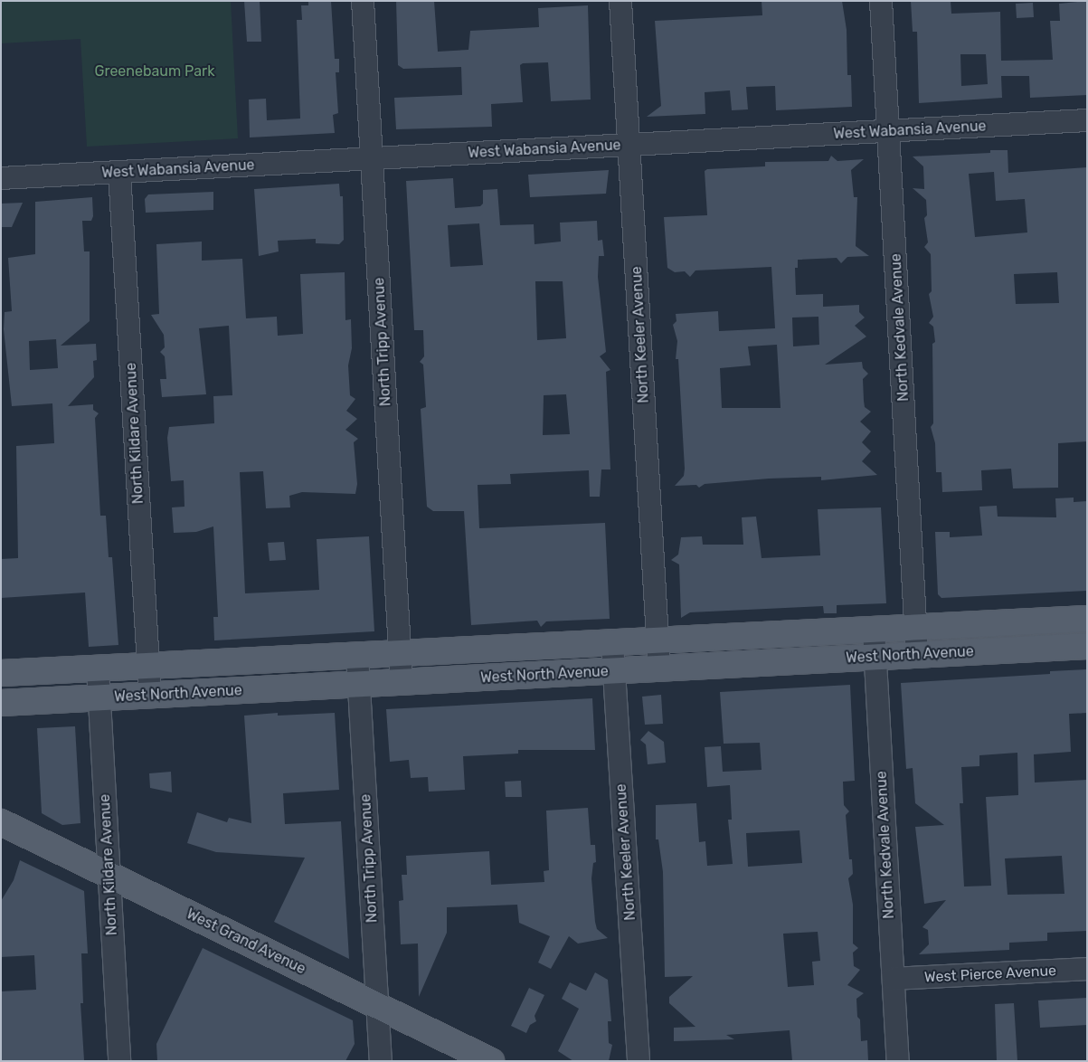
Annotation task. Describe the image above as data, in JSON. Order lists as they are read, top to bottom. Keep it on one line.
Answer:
{"streets":{"main road":["West North Avenue","West Grand Avenue"],"street":["West Wabansia Avenue","North Kedvale Avenue","North Keeler Avenue","North Tripp Avenue","North Kildare Avenue","West Pierce Avenue"]},"crossings":[["West Wabansia Avenue","North Kedvale Avenue"],["West Wabansia Avenue","North Keeler Avenue"],["West Wabansia Avenue","North Tripp Avenue"],["West Wabansia Avenue","North Kildare Avenue"],["North Kedvale Avenue","West North Avenue"],["North Kedvale Avenue","West Pierce Avenue"],["North Keeler Avenue","West North Avenue"],["North Tripp Avenue","West North Avenue"],["North Tripp Avenue","West Grand Avenue"],["North Kildare Avenue","West North Avenue"],["North Kildare Avenue","West Grand Avenue"]],"parks":["Greenebaum Park"]}
